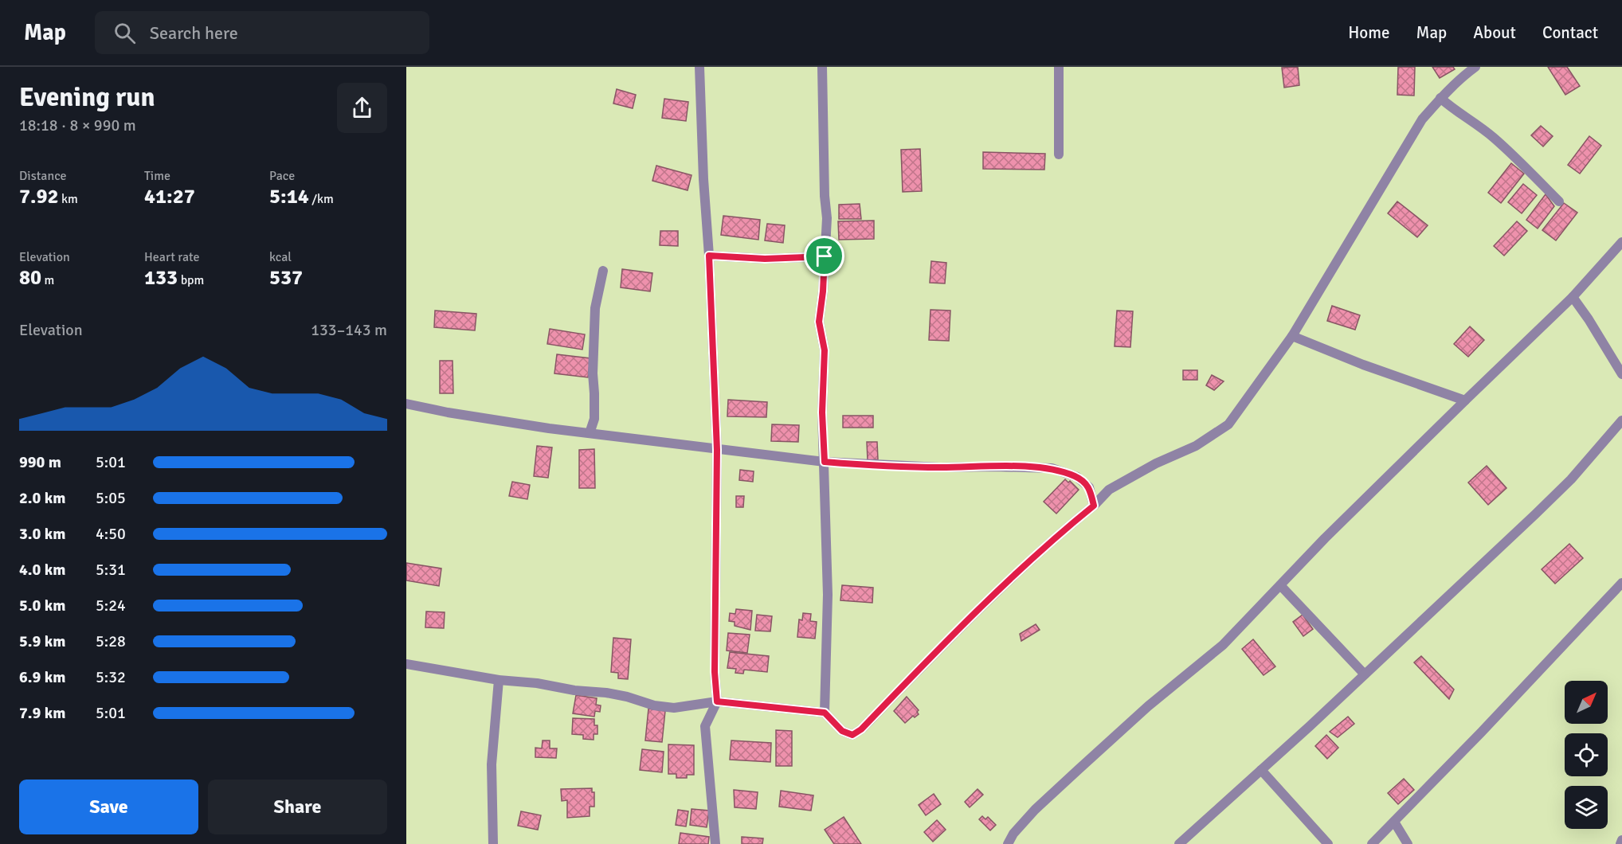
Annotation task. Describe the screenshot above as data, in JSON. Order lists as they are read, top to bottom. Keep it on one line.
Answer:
{"north":"top right","page":{"header":"Map","search":"Search here","nav":["Home","Map","About","Contact"],"heading":["Evening run","18:18 · 8 × 990 m"],"stats":[["Distance","7.92 km"],["Time","41:27"],["Pace","5:14 /km"],["Elevation","80 m"],["Heart rate","133 bpm"],["kcal","537"]],"chart":["Elevation","133–143 m"],"list":[{"name":"990 m","note":"5:01"},{"name":"2.0 km","note":"5:05"},{"name":"3.0 km","note":"4:50"},{"name":"4.0 km","note":"5:31"},{"name":"5.0 km","note":"5:24"},{"name":"5.9 km","note":"5:28"},{"name":"6.9 km","note":"5:32"},{"name":"7.9 km","note":"5:01"}],"buttons":["Save","Share"]}}
